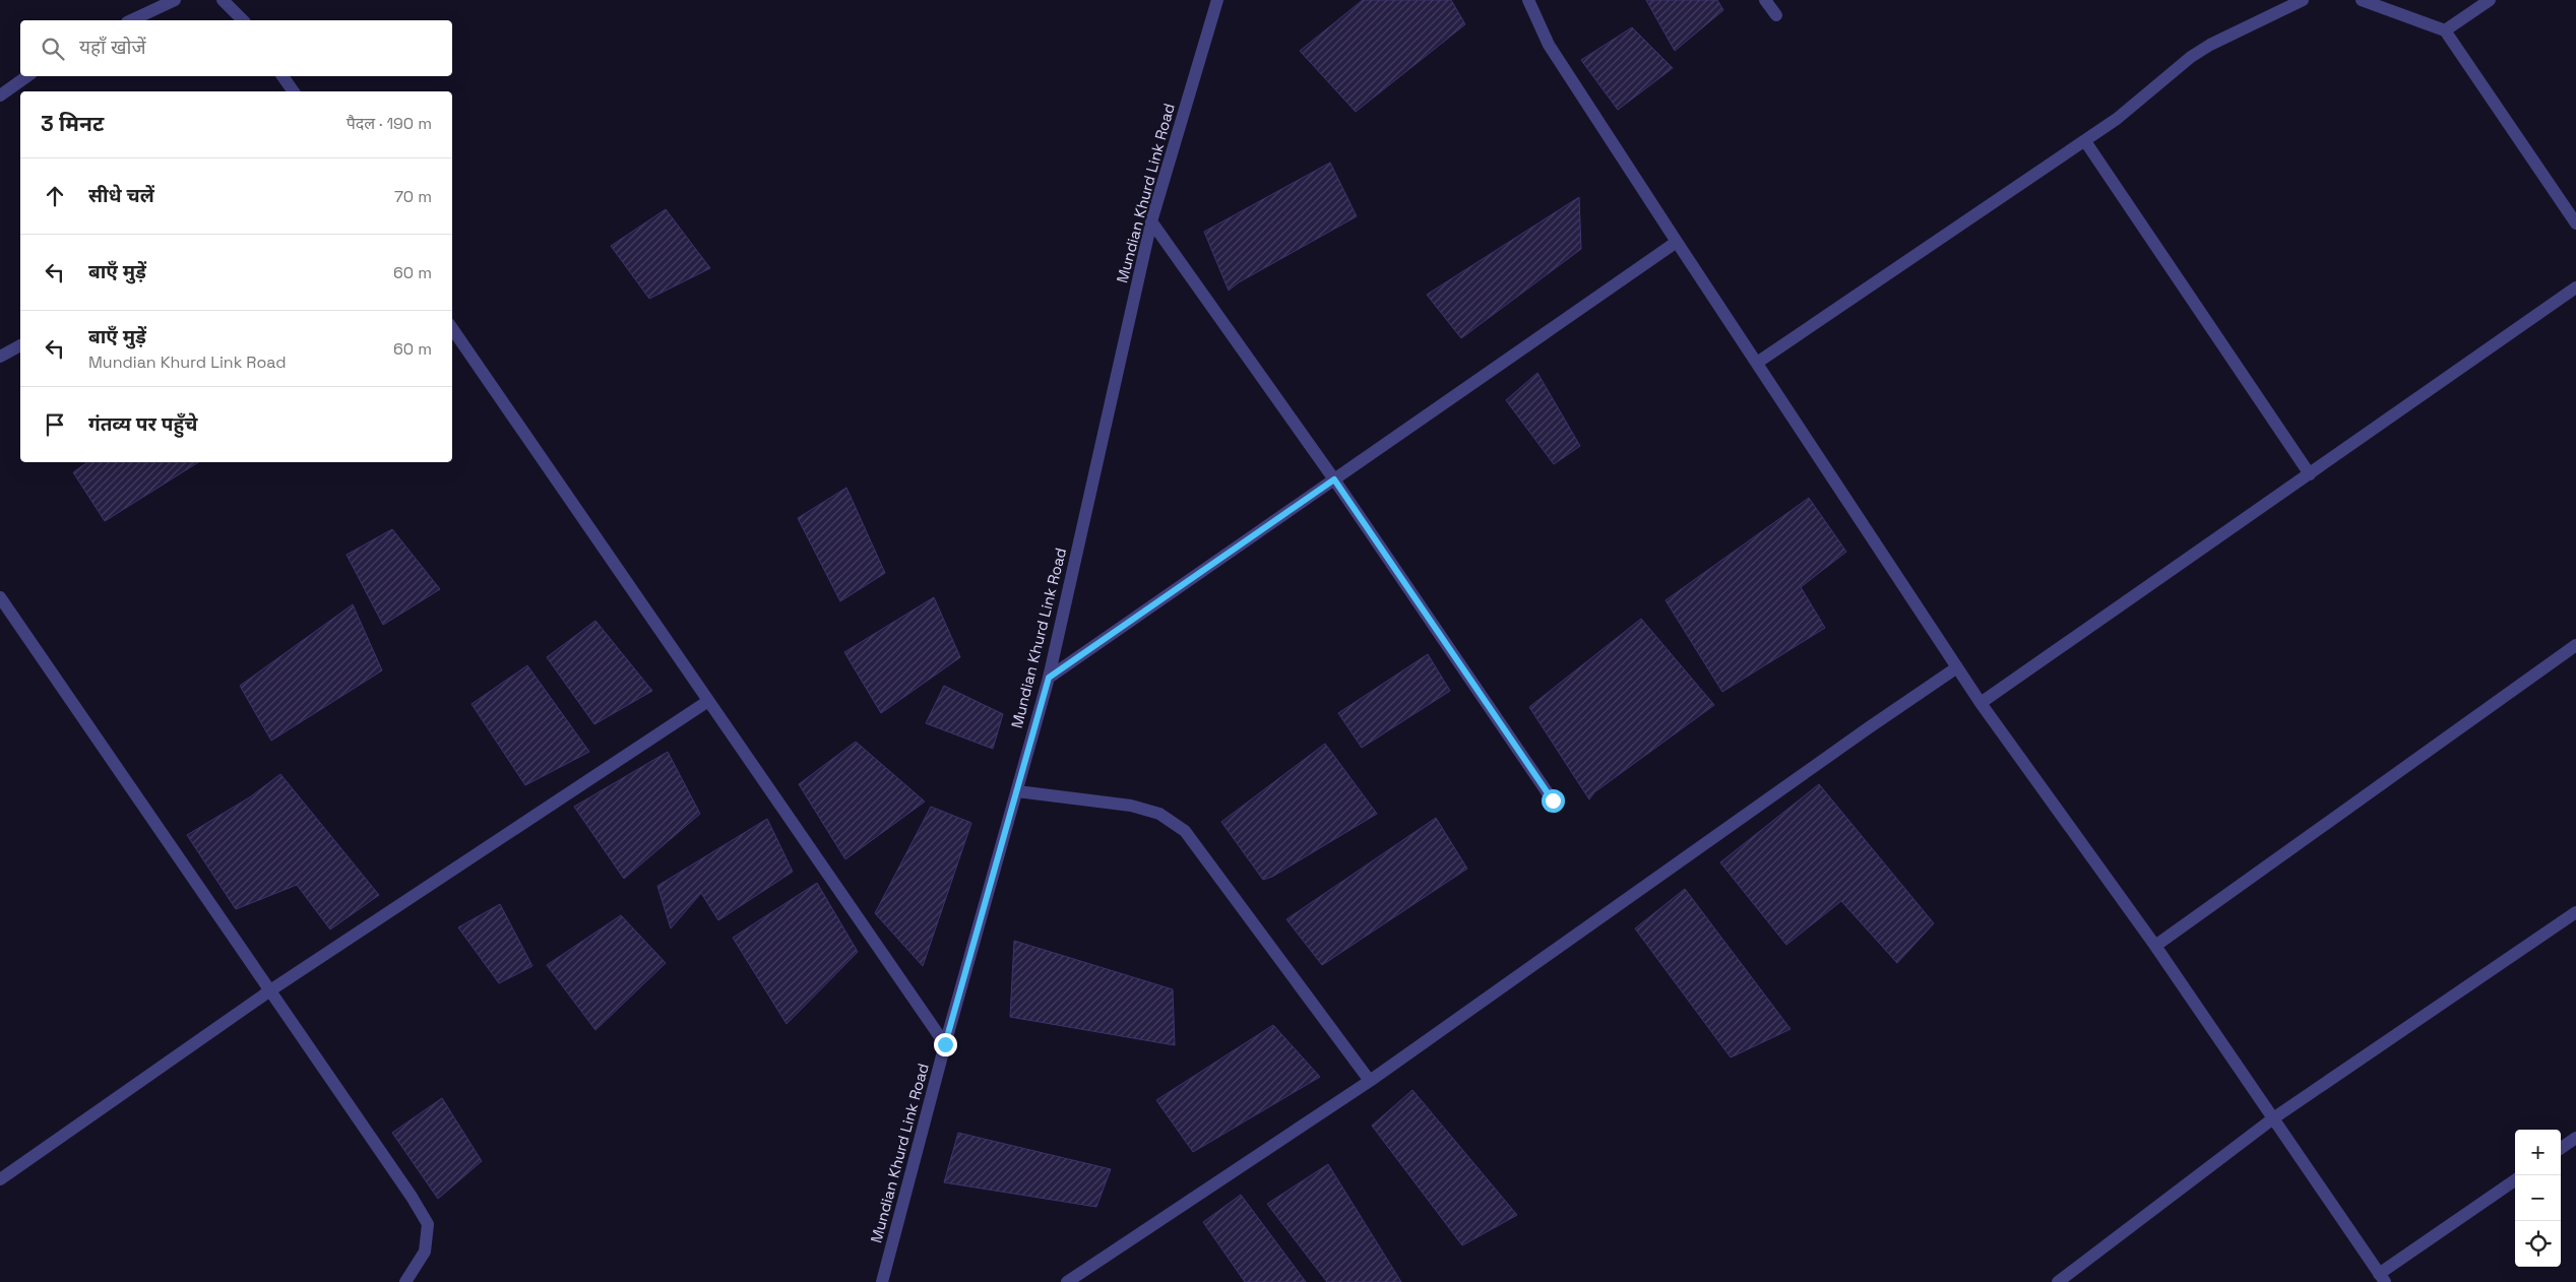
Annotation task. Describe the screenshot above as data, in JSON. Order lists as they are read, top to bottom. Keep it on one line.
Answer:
{"streets":{"street":["Mundian Khurd Link Road"]},"page":{"search":"यहाँ खोजें","heading":["3 मिनट","पैदल · 190 m"],"list":[["सीधे चलें","70 m"],["बाएँ मुड़ें","60 m"],["बाएँ मुड़ें","Mundian Khurd Link Road","60 m"],"गंतव्य पर पहुँचे"],"map_buttons":["+","−"]}}
